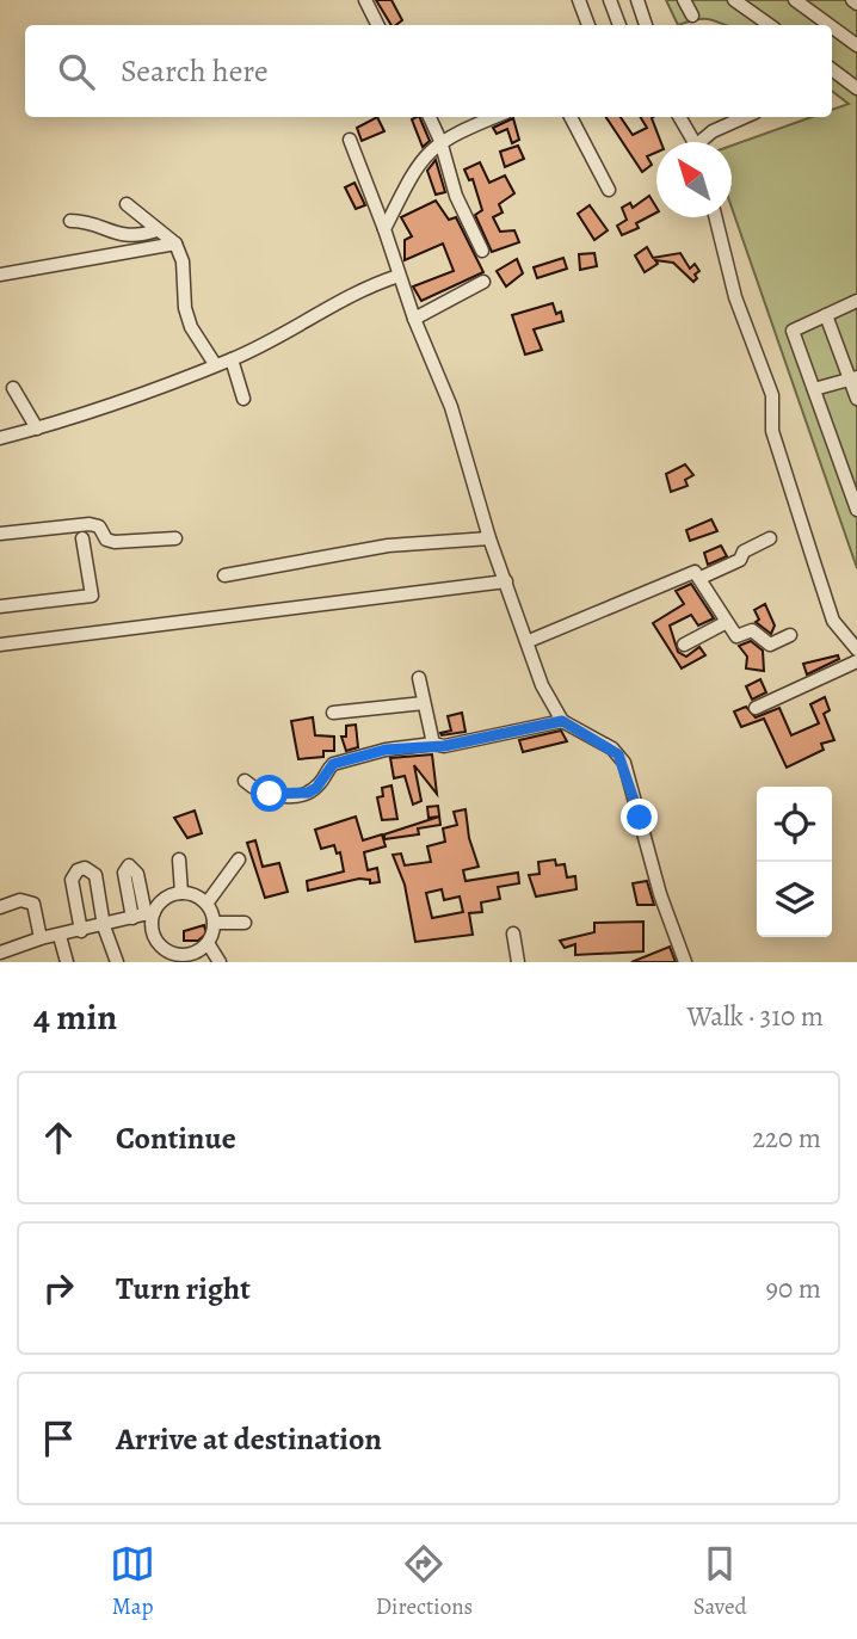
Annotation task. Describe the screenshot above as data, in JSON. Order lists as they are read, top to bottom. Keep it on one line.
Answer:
{"north":"top left","page":{"search":"Search here","heading":["4 min","Walk · 310 m"],"list":[["Continue","220 m"],["Turn right","90 m"],"Arrive at destination"],"nav":["Map","Directions","Saved"]}}
